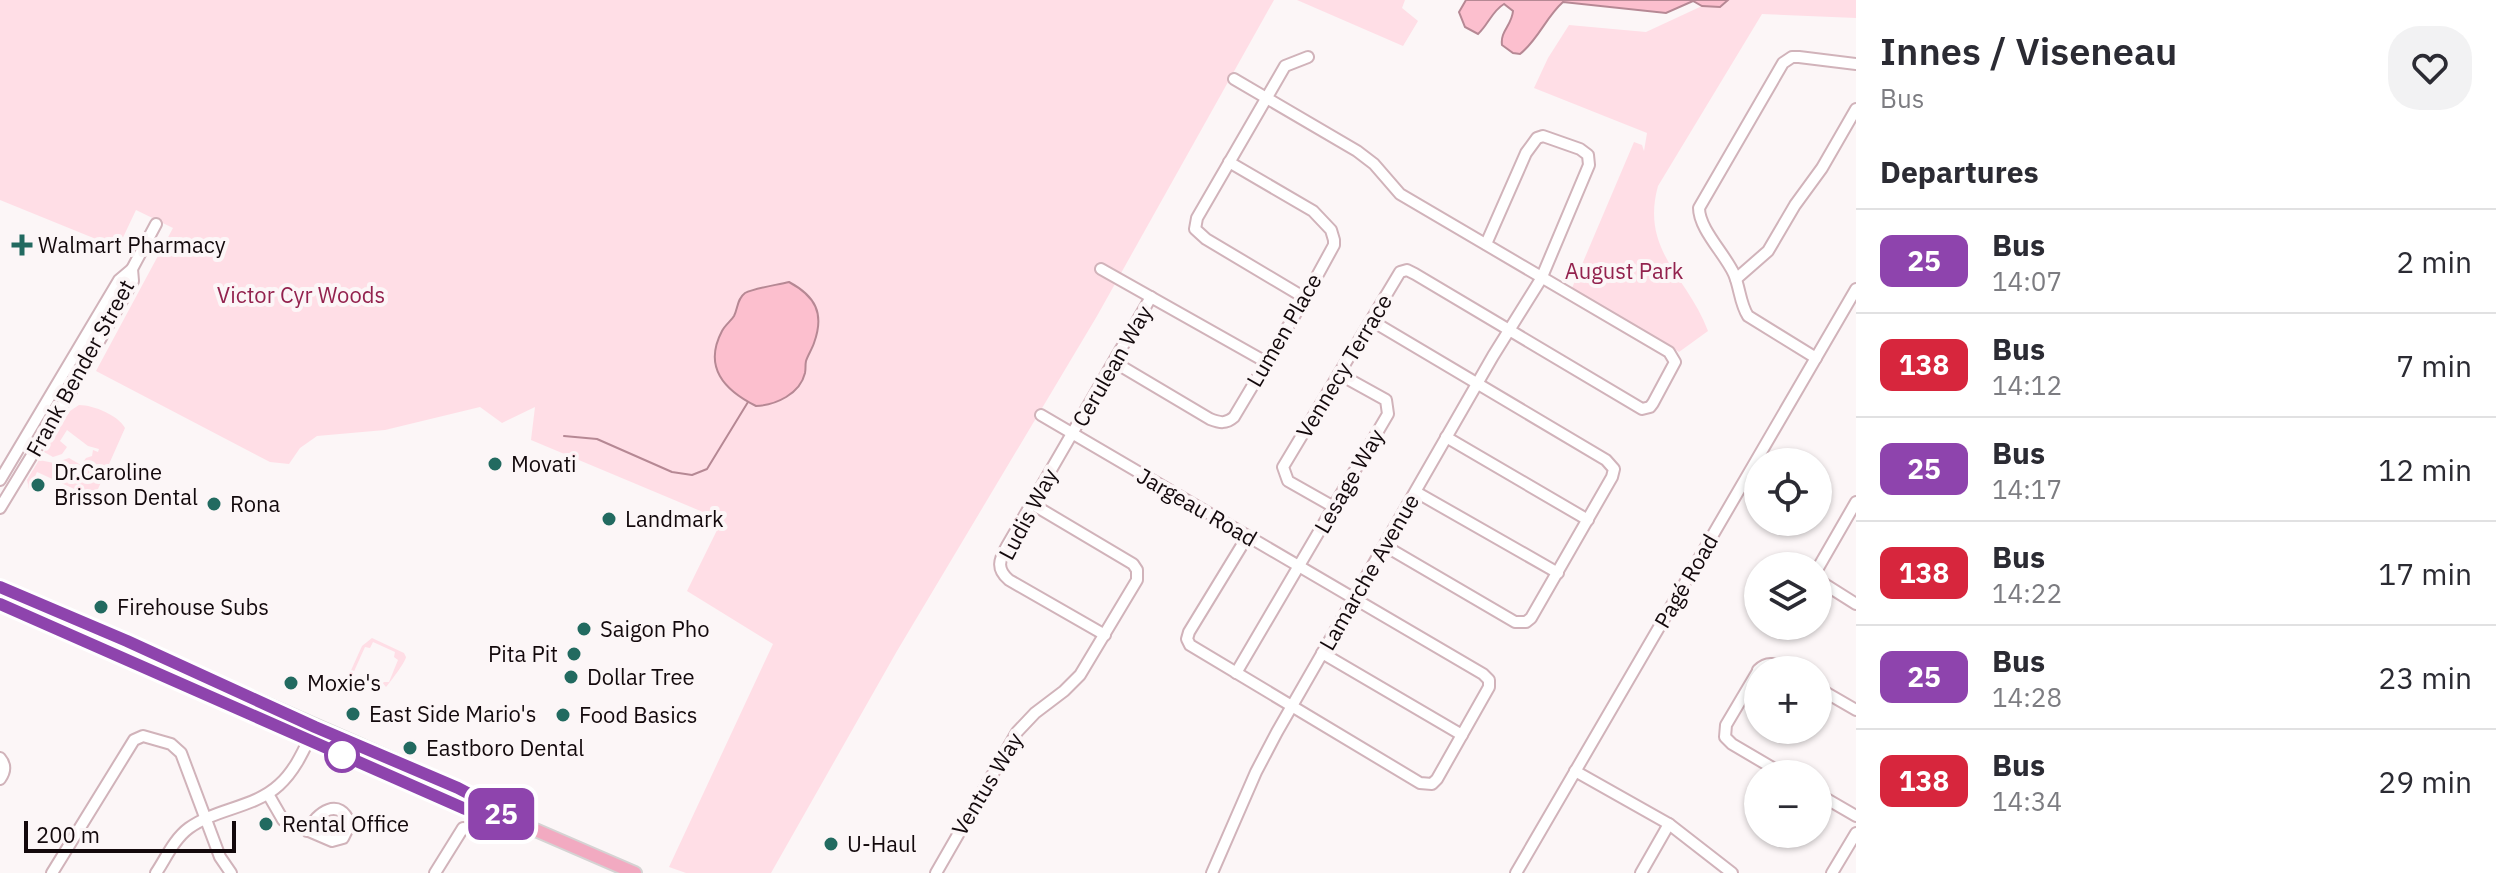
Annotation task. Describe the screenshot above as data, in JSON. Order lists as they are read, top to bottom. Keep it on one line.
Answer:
{"streets":{"street":["Lumen Place","Cerulean Way","Vennecy Terrace","Frank Bender Street","Lesage Way","Jargeau Road","Ludis Way","Lamarche Avenue","Pagé Road","Ventus Way"]},"crossings":[["Lumen Place","Cerulean Way"],["Cerulean Way","Jargeau Road"],["Cerulean Way","Ludis Way"],["Vennecy Terrace","Lesage Way"],["Vennecy Terrace","Lamarche Avenue"],["Lesage Way","Jargeau Road"],["Jargeau Road","Ludis Way"],["Jargeau Road","Lamarche Avenue"],["Ludis Way","Ventus Way"]],"parks":["August Park","Victor Cyr Woods"],"places":{"health":["Walmart Pharmacy"],"other":["Movati","Dr.Caroline Brisson Dental","Rona","Landmark","Firehouse Subs","Saigon Pho","Pita Pit","Dollar Tree","Moxie's","East Side Mario's","Food Basics","Eastboro Dental","Rental Office","U-Haul"]},"lines":["bus line 25"],"scale_bar":"200 m","page":{"on_map":"25","heading":[["Innes / Viseneau","Bus"],"Departures"],"list":[{"mark":"25","name":"Bus","note":"14:07","value":"2 min"},{"mark":"138","name":"Bus","note":"14:12","value":"7 min"},{"mark":"25","name":"Bus","note":"14:17","value":"12 min"},{"mark":"138","name":"Bus","note":"14:22","value":"17 min"},{"mark":"25","name":"Bus","note":"14:28","value":"23 min"},{"mark":"138","name":"Bus","note":"14:34","value":"29 min"}],"map_buttons":["+","−"],"scale":"200 m"}}
